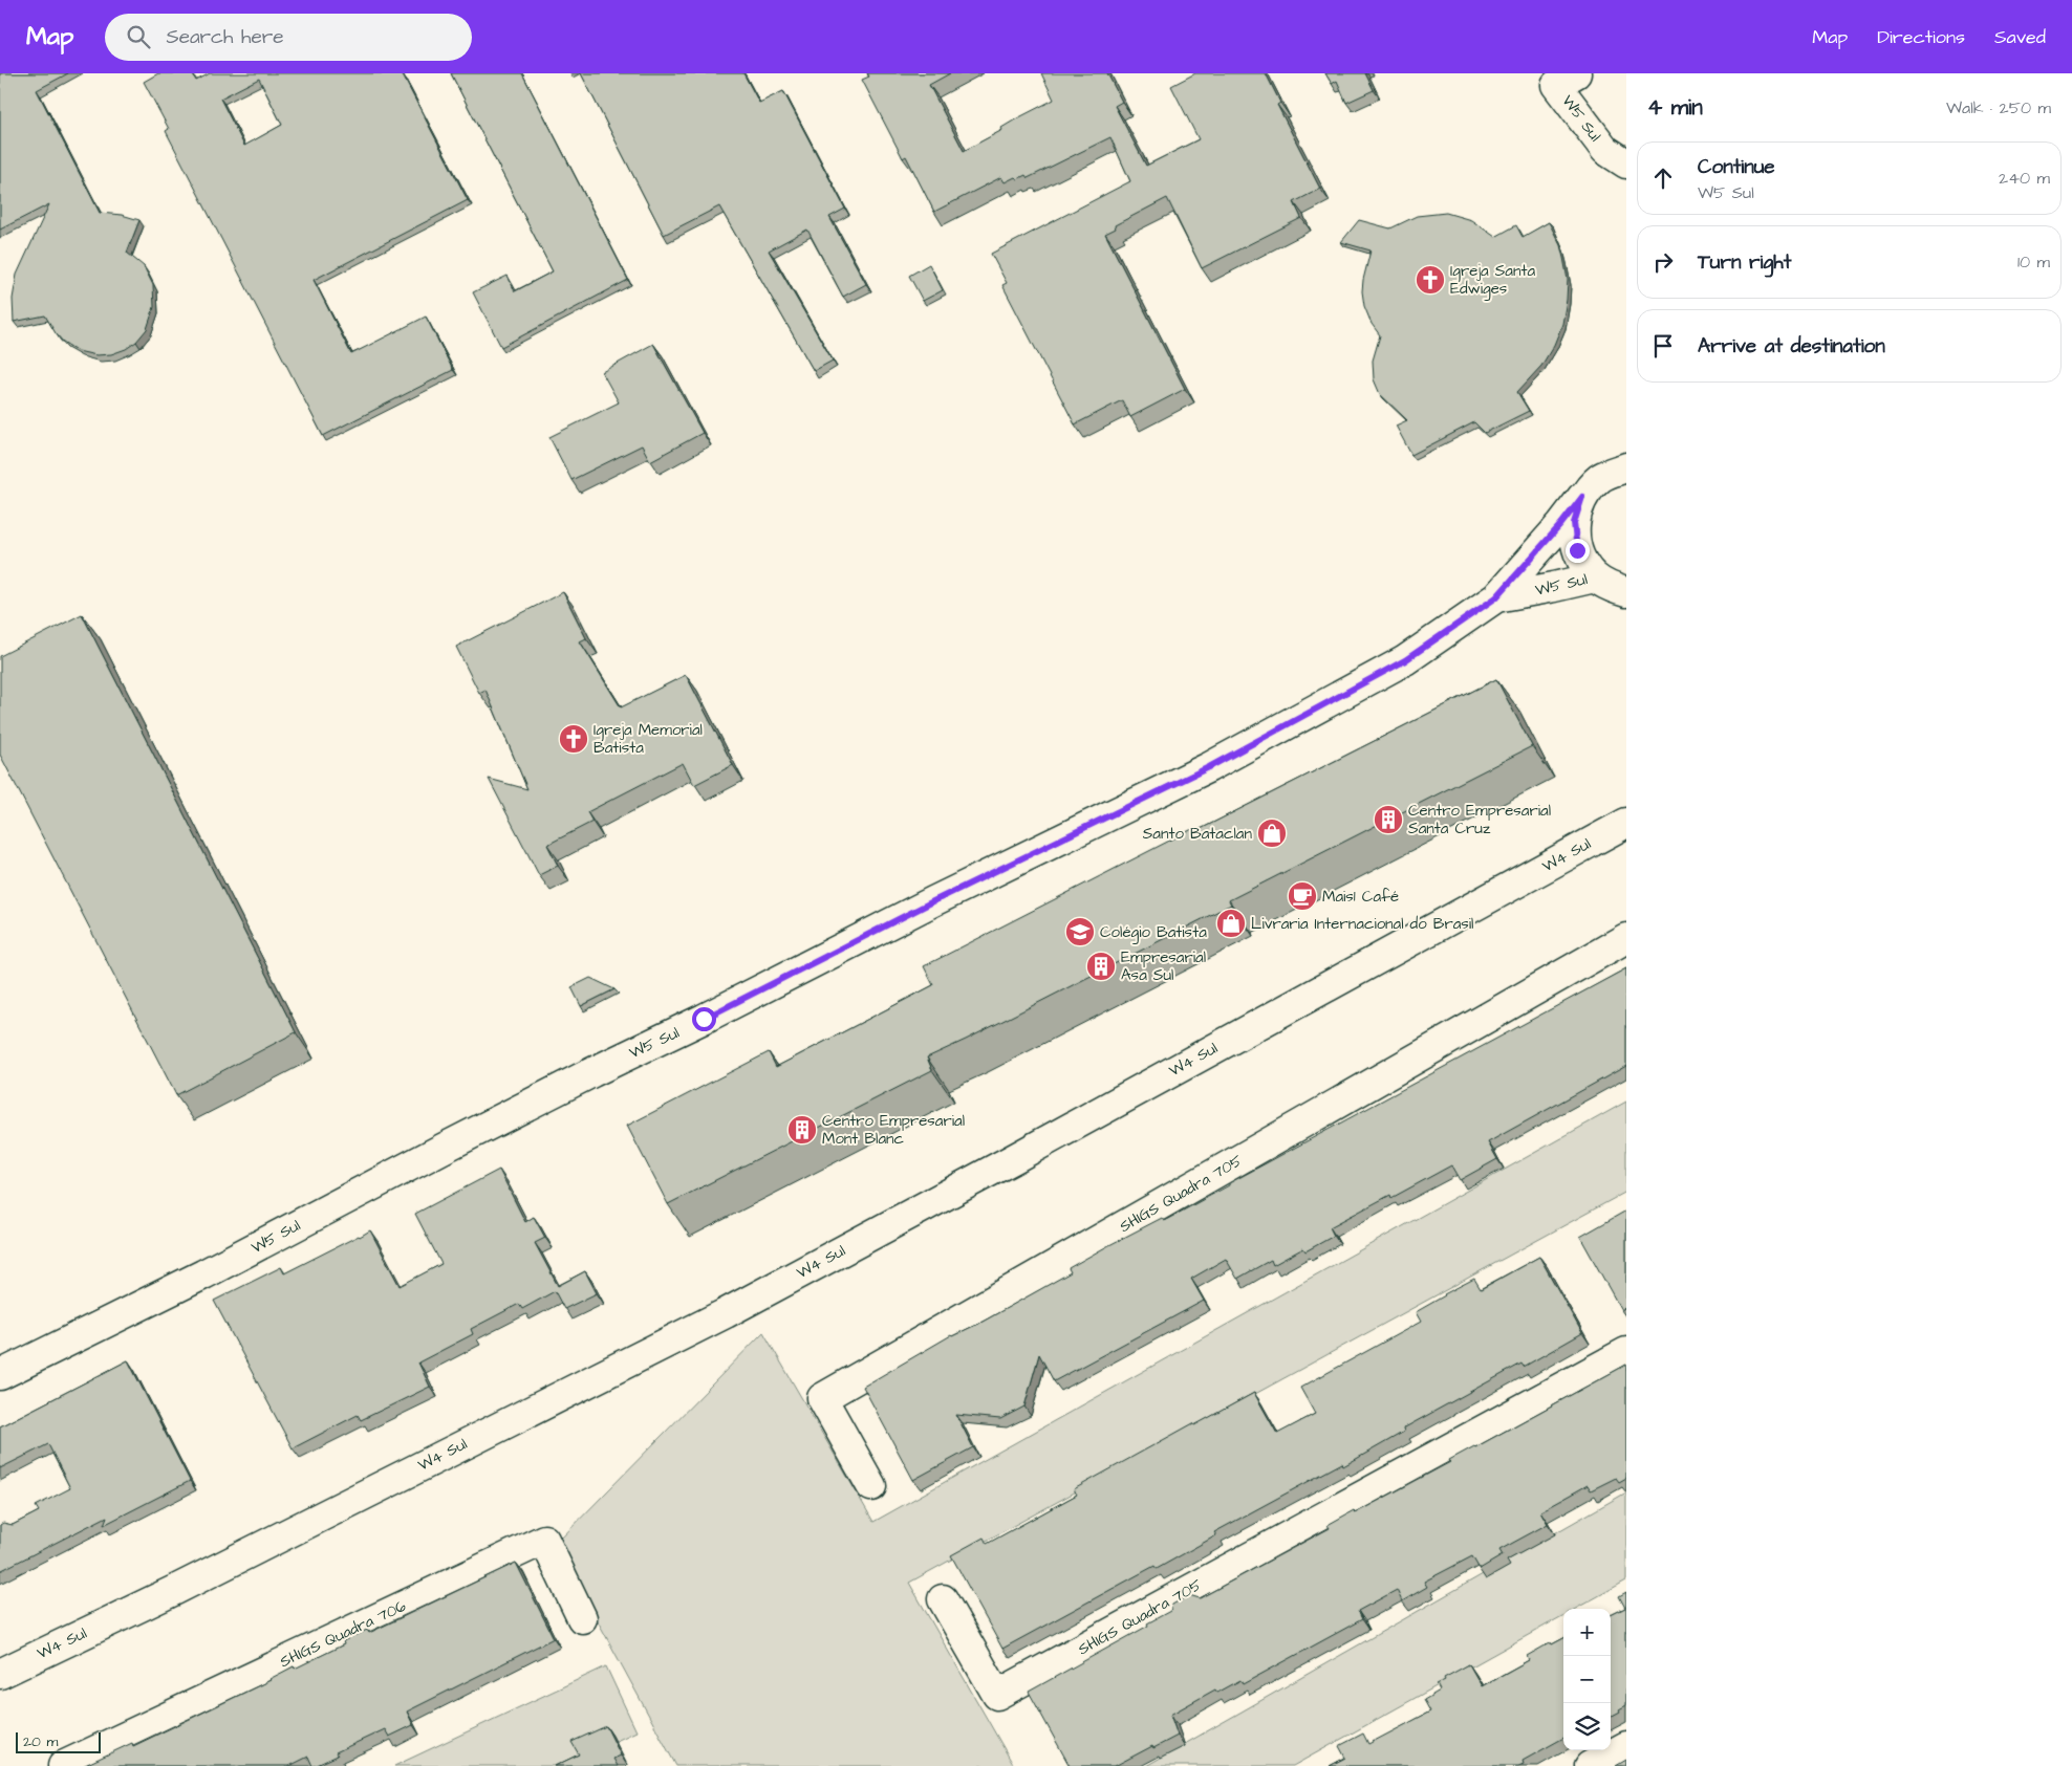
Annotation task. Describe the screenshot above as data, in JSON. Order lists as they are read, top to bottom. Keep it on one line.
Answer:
{"streets":{"main road":["W5 Sul","W4 Sul","SHIGS Quadra 705","SHIGS Quadra 706"]},"places":{"church":["Igreja Santa Edwiges","Igreja Memorial Batista"],"building":["Centro Empresarial Santa Cruz","Empresarial Asa Sul","Centro Empresarial Mont Blanc"],"shop":["Santo Bataclan","Livraria Internacional do Brasil"],"cafe":["Mais1 Café"],"school or university":["Colégio Batista"]},"scale_bar":"20 m","page":{"header":"Map","search":"Search here","nav":["Map","Directions","Saved"],"heading":["4 min","Walk · 250 m"],"list":[["Continue","W5 Sul","240 m"],["Turn right","10 m"],"Arrive at destination"],"map_buttons":["+","−"],"scale":"20 m"}}
